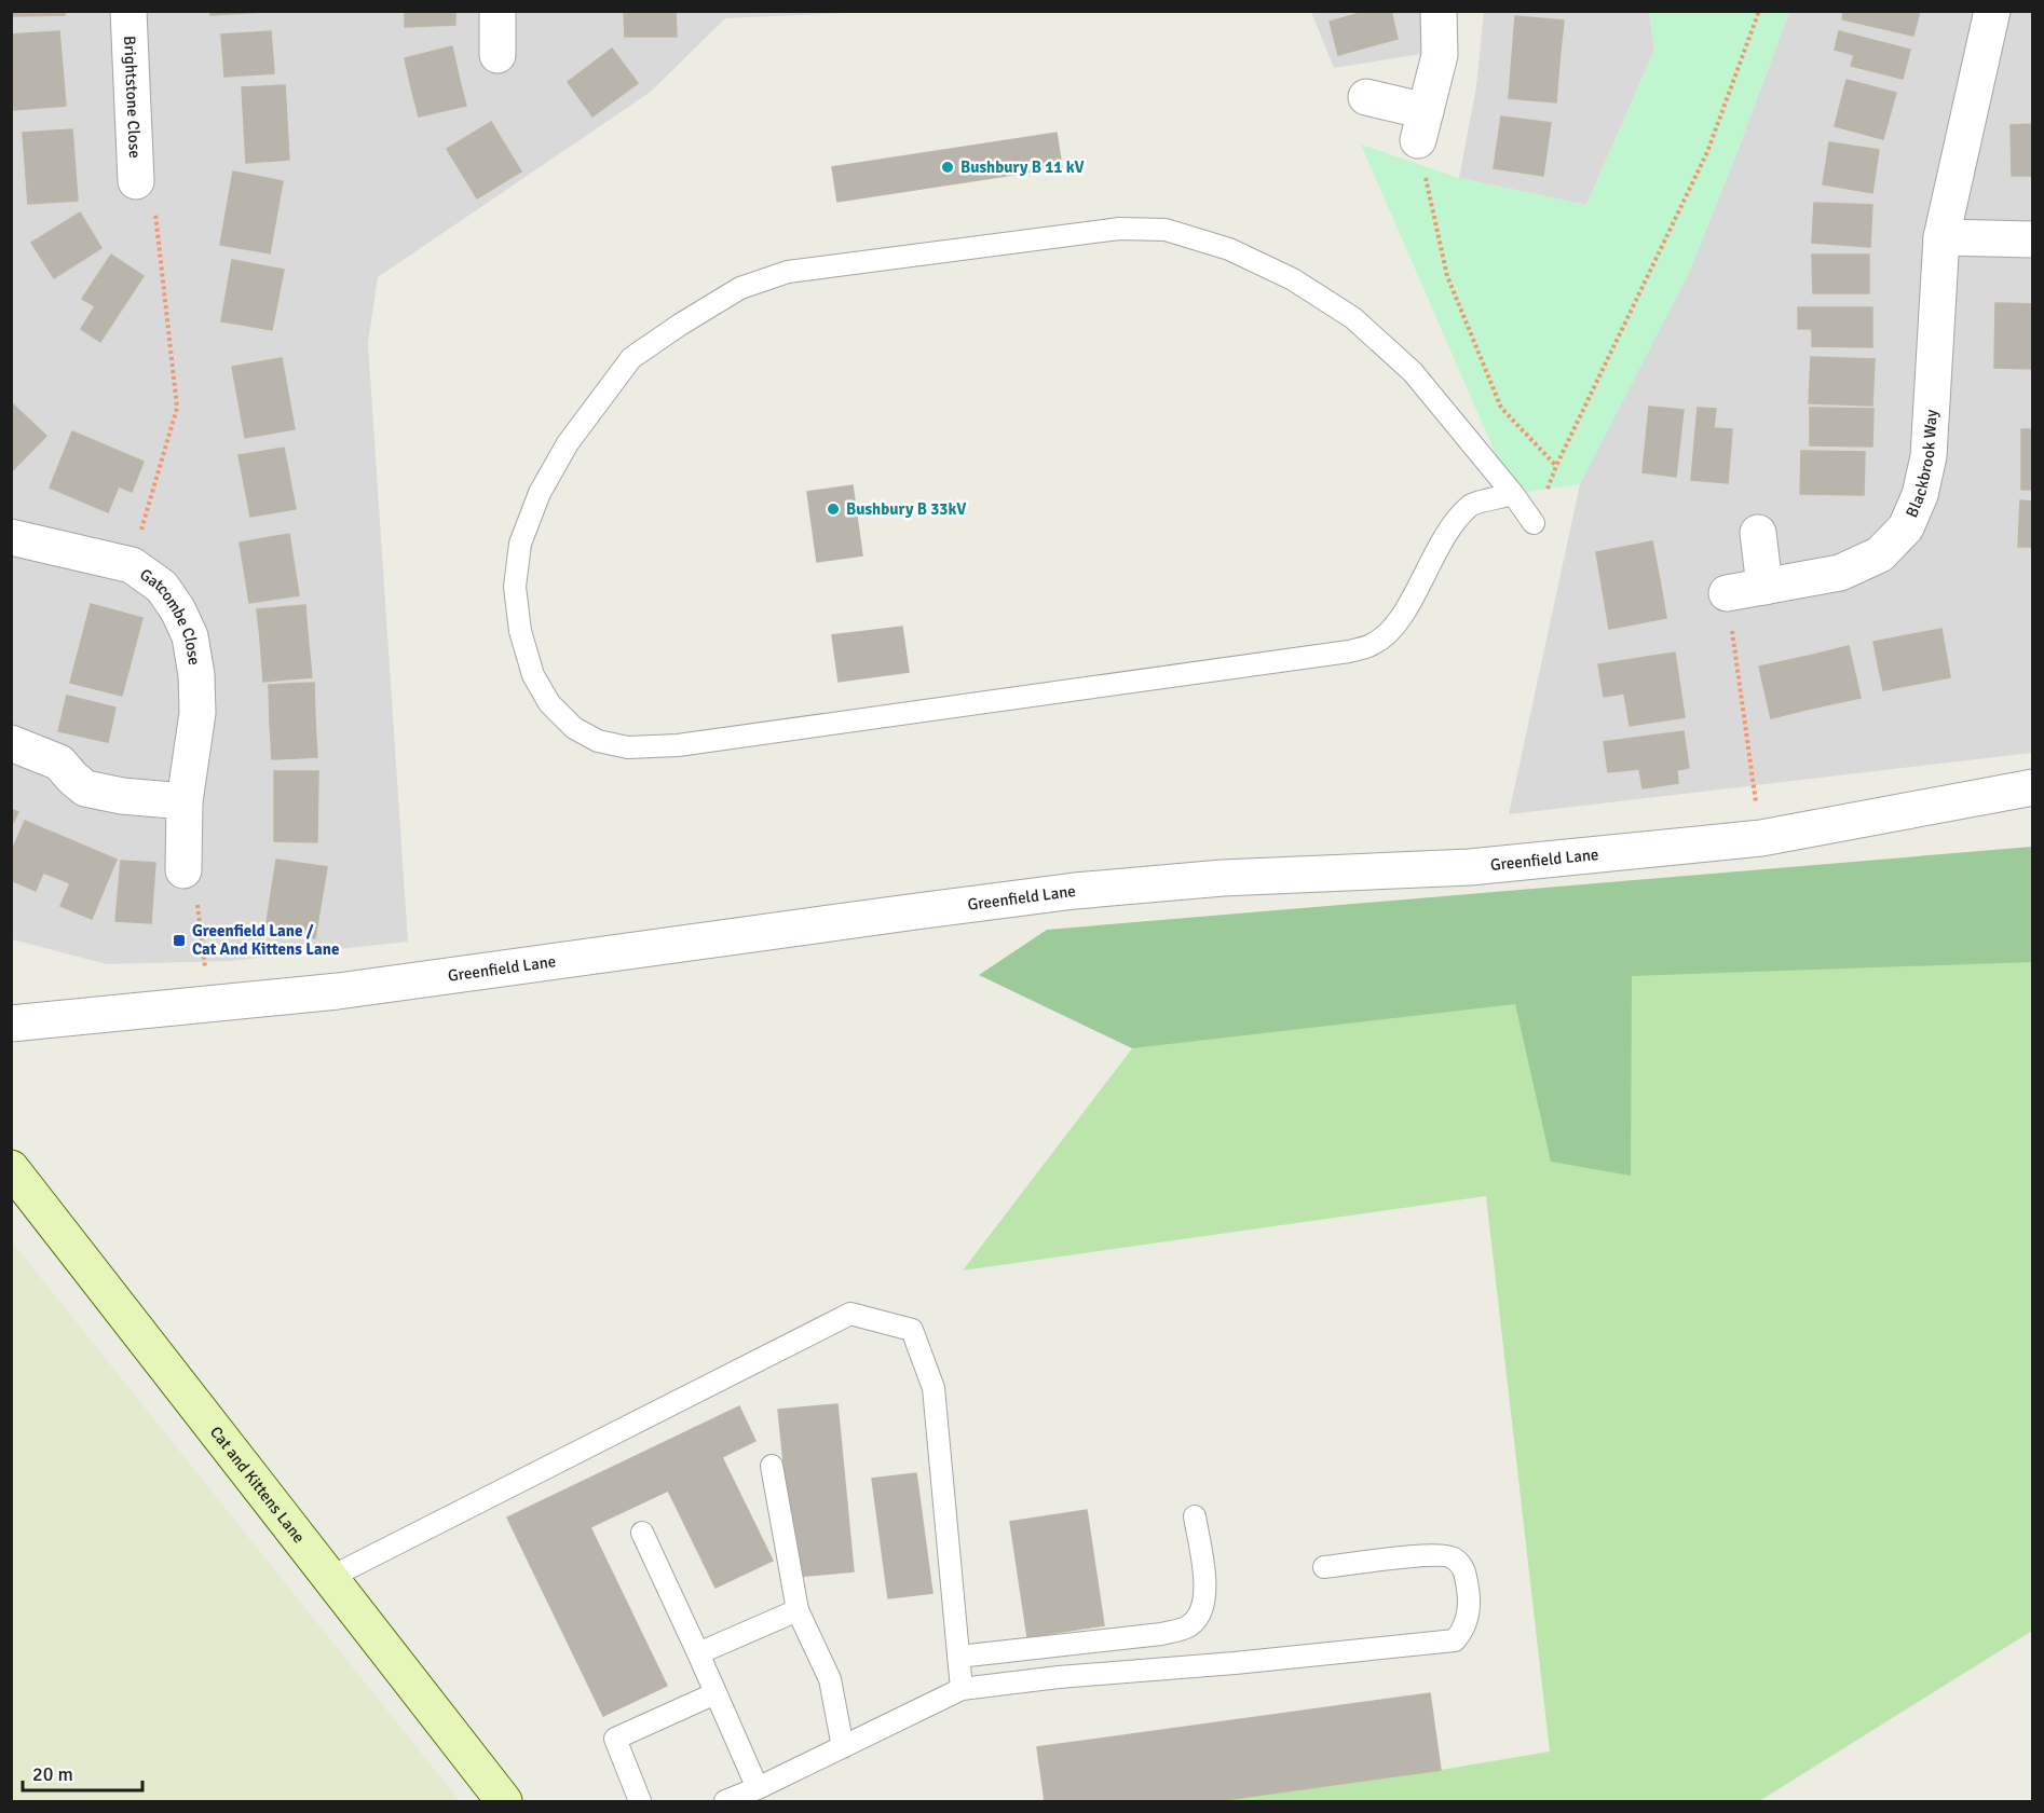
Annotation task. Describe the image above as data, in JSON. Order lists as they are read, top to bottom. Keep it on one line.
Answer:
{"streets":{"street":["Brightstone Close","Blackbrook Way","Gatcombe Close","Greenfield Lane","Cat and Kittens Lane"]},"places":{"other":["Bushbury B 11 kV","Bushbury B 33kV"],"transit":["Greenfield Lane / Cat And Kittens Lane"]},"scale_bar":"20 m"}
